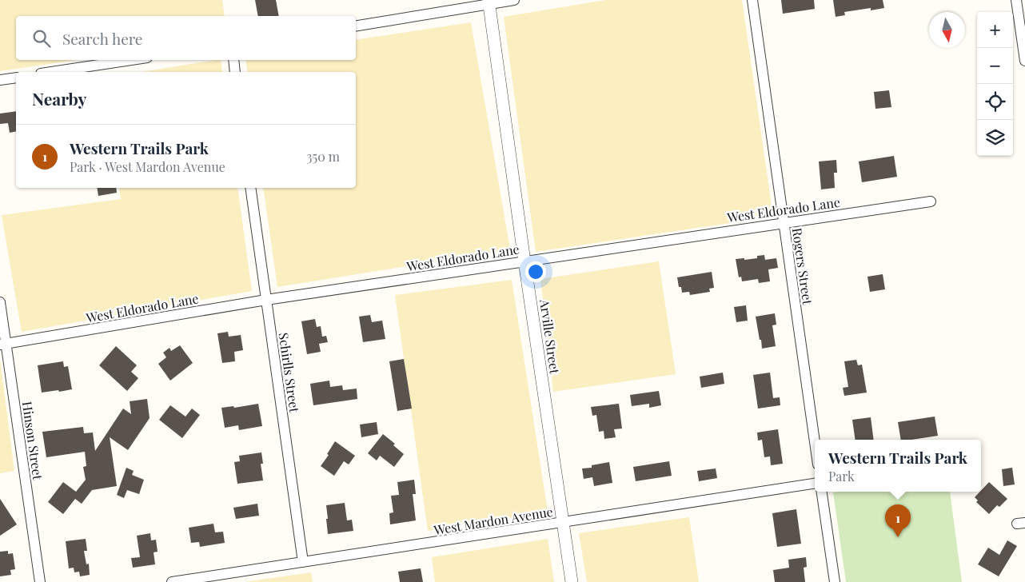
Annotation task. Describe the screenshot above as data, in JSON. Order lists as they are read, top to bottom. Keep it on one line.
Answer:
{"streets":{"street":["West Eldorado Lane","Rogers Street","Arville Street","Schirlls Street","Hinson Street","West Mardon Avenue"]},"crossings":[["West Eldorado Lane","Rogers Street"],["West Eldorado Lane","Arville Street"],["West Eldorado Lane","Schirlls Street"],["West Eldorado Lane","Hinson Street"],["Arville Street","West Mardon Avenue"],["Schirlls Street","West Mardon Avenue"]],"north":"bottom","page":{"map_buttons":["+","−"],"search":"Search here","heading":"Nearby","list":[{"mark":"1","name":"Western Trails Park","note":"Park · West Mardon Avenue","value":"350 m"}],"popup":["Western Trails Park","Park"],"pins":"1"}}
